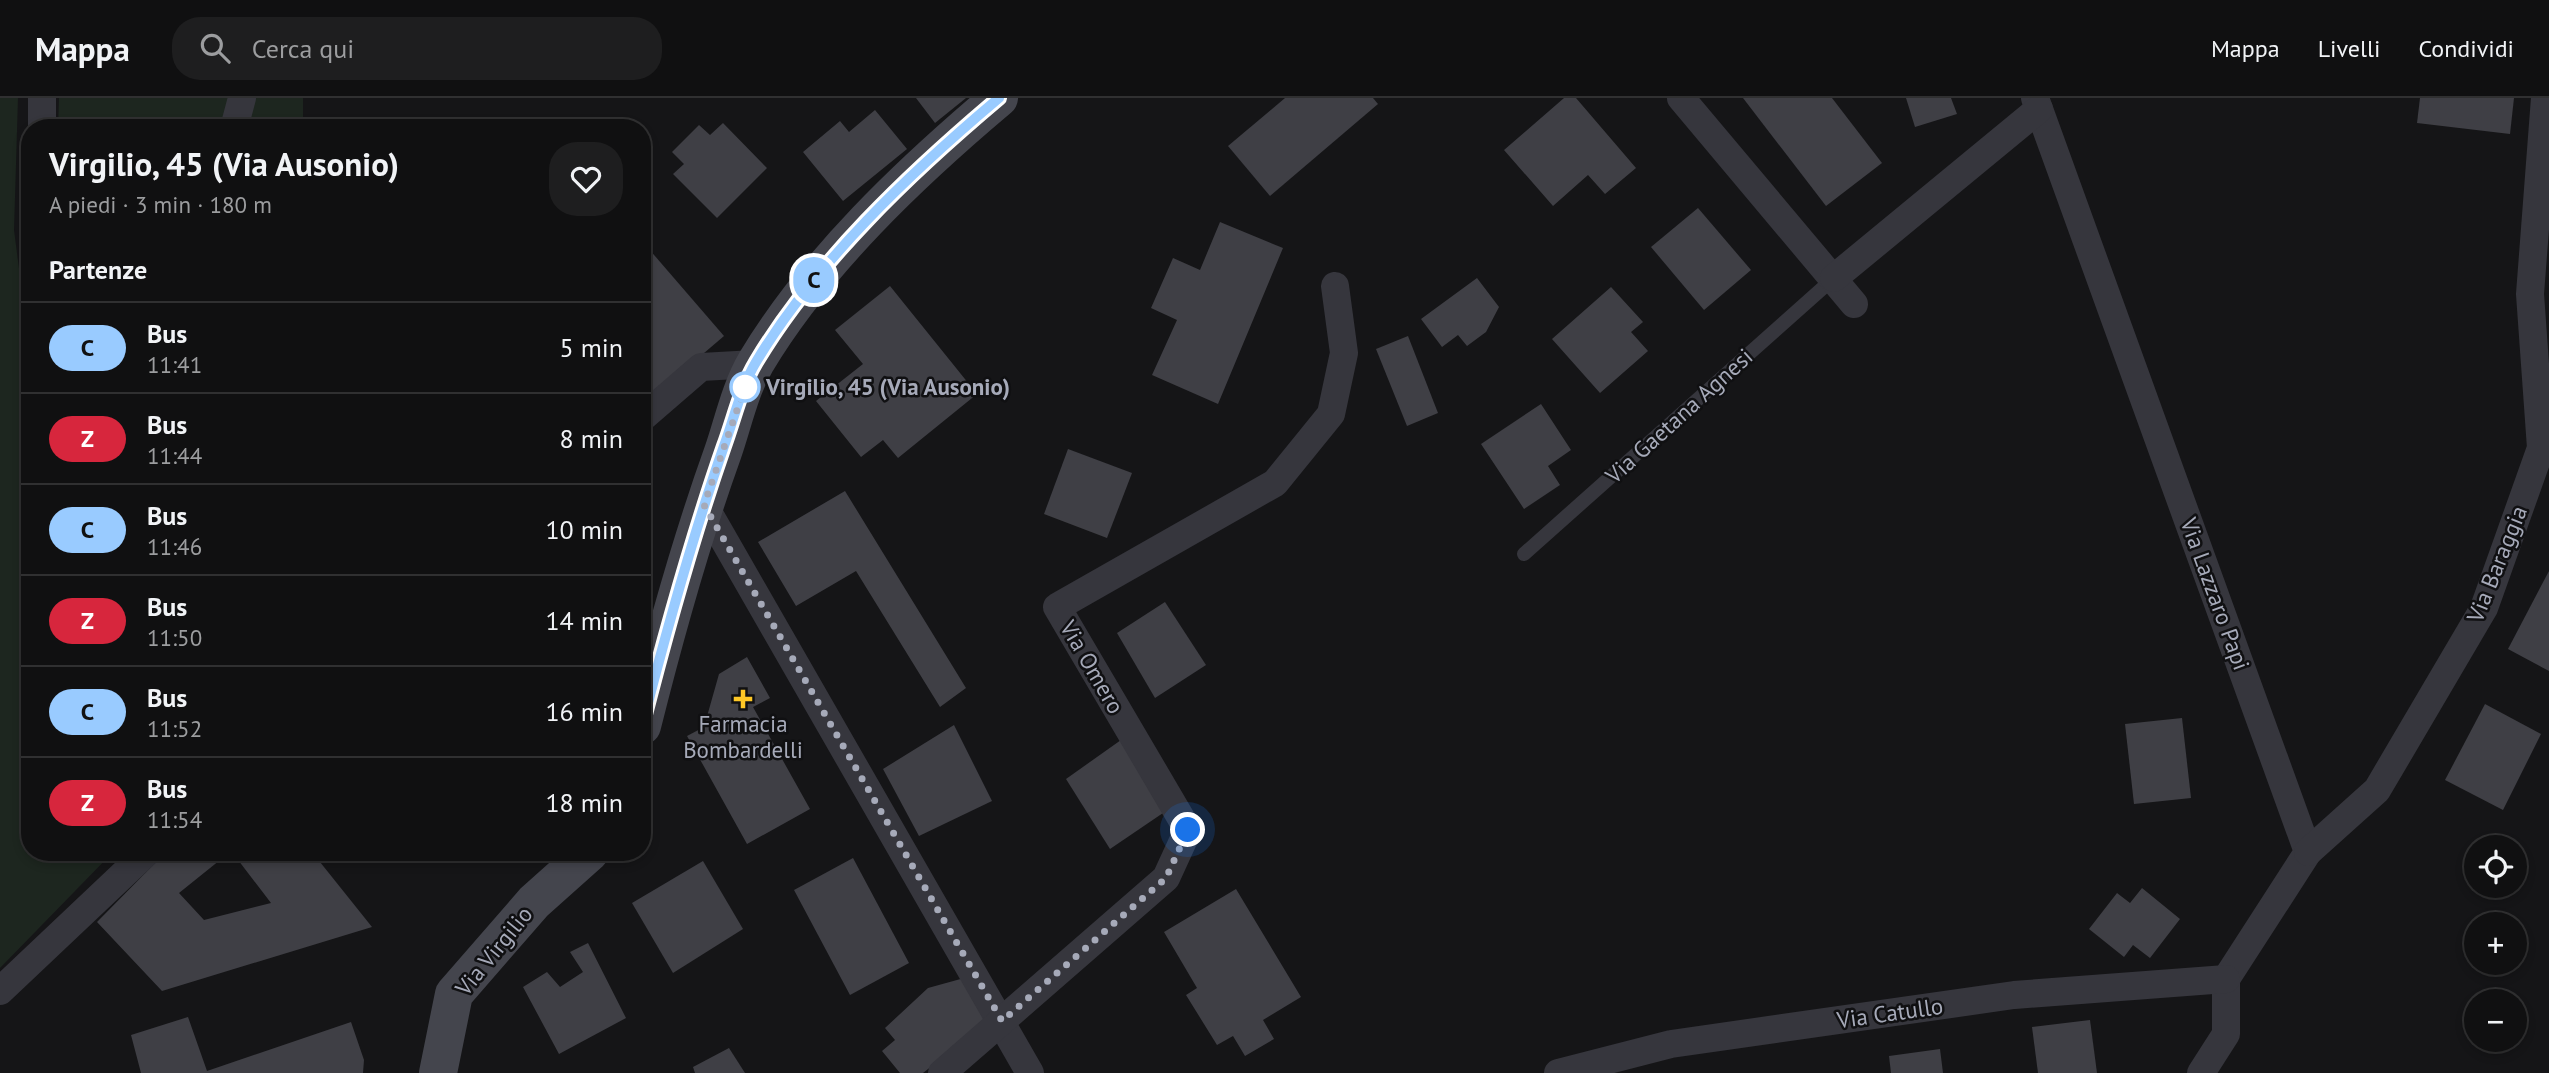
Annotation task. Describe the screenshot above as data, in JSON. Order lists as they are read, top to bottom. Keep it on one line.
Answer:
{"streets":{"main road":["Via Virgilio"],"street":["Via Gaetana Agnesi","Via Baraggia","Via Lazzaro Papi","Via Omero","Via Catullo"]},"crossings":[["Via Gaetana Agnesi","Via Lazzaro Papi"],["Via Baraggia","Via Lazzaro Papi"]],"places":{"other":["Virgilio, 45 (Via Ausonio)"],"health":["Farmacia Bombardelli"]},"lines":["bus line C"],"page":{"header":"Mappa","search":"Cerca qui","nav":["Mappa","Livelli","Condividi"],"on_map":"C","heading":[["Virgilio, 45 (Via Ausonio)","A piedi · 3 min · 180 m"],"Partenze"],"list":[{"mark":"C","name":"Bus","note":"11:41","value":"5 min"},{"mark":"Z","name":"Bus","note":"11:44","value":"8 min"},{"mark":"C","name":"Bus","note":"11:46","value":"10 min"},{"mark":"Z","name":"Bus","note":"11:50","value":"14 min"},{"mark":"C","name":"Bus","note":"11:52","value":"16 min"},{"mark":"Z","name":"Bus","note":"11:54","value":"18 min"}],"map_buttons":["+","−"]}}
